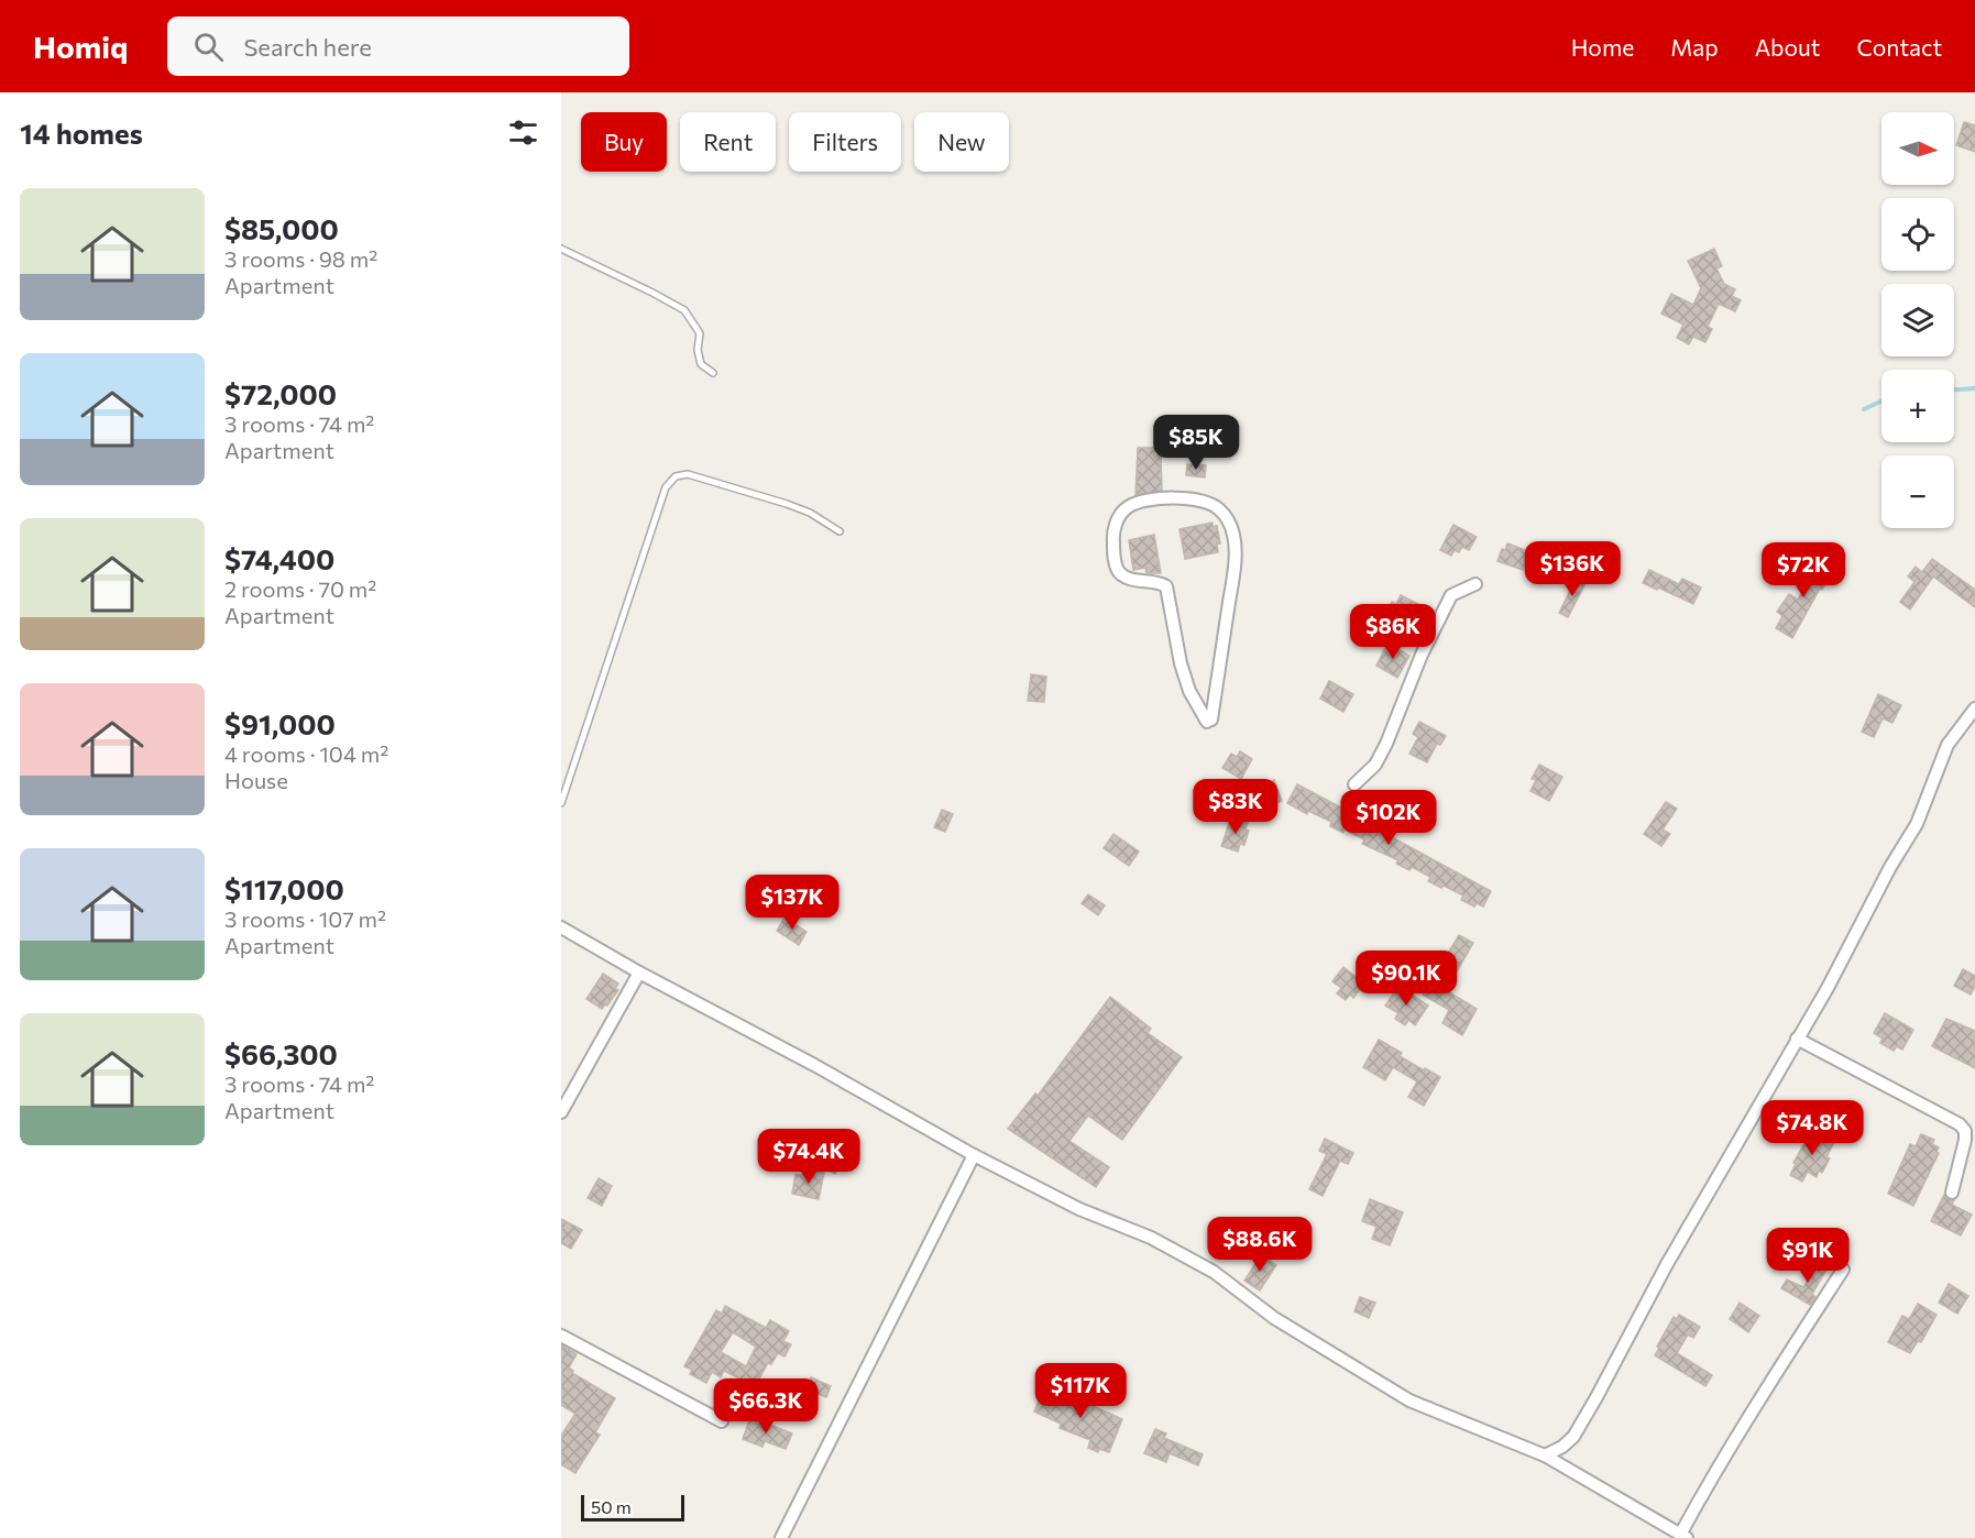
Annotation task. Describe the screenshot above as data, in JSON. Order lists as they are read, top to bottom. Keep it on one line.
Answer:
{"scale_bar":"50 m","north":"right","page":{"header":"Homiq","search":"Search here","nav":["Home","Map","About","Contact"],"heading":"14 homes","map_buttons":["+","−"],"chip":["Buy","Rent","Filters","New"],"list":[{"name":"$85,000","note":"3 rooms · 98 m² · Apartment"},{"name":"$72,000","note":"3 rooms · 74 m² · Apartment"},{"name":"$74,400","note":"2 rooms · 70 m² · Apartment"},{"name":"$91,000","note":"4 rooms · 104 m² · House"},{"name":"$117,000","note":"3 rooms · 107 m² · Apartment"},{"name":"$66,300","note":"3 rooms · 74 m² · Apartment"}],"price":["$85K","$136K","$72K","$86K","$83K","$102K","$137K","$90.1K","$74.8K","$74.4K","$88.6K","$91K","$117K","$66.3K"],"scale":"50 m"}}
